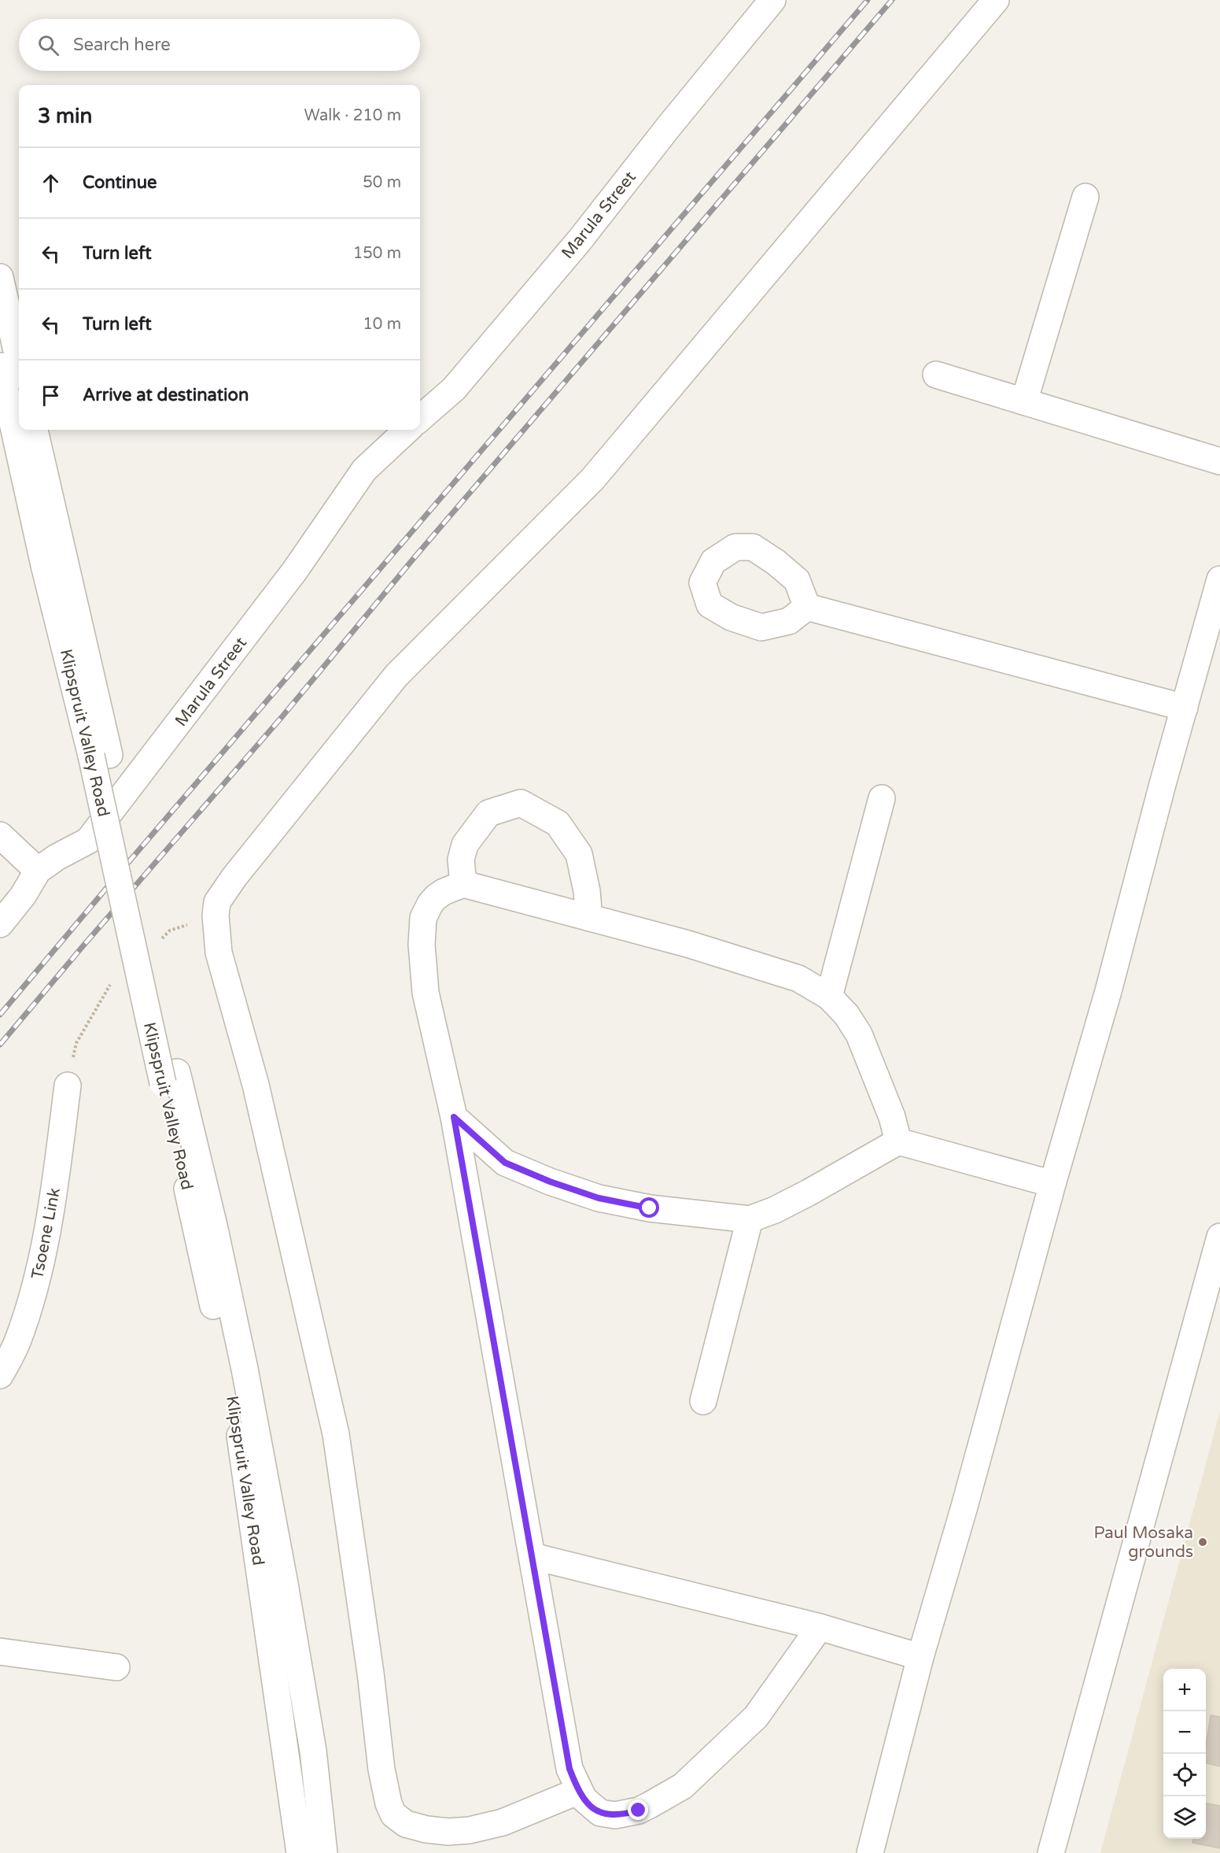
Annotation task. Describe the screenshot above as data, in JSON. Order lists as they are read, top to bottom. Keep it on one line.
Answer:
{"streets":{"street":["Marula Street","Klipspruit Valley Road","Tsoene Link"]},"places":["Paul Mosaka grounds"],"page":{"search":"Search here","heading":["3 min","Walk · 210 m"],"list":[["Continue","50 m"],["Turn left","150 m"],["Turn left","10 m"],"Arrive at destination"],"map_buttons":["+","−"]}}
